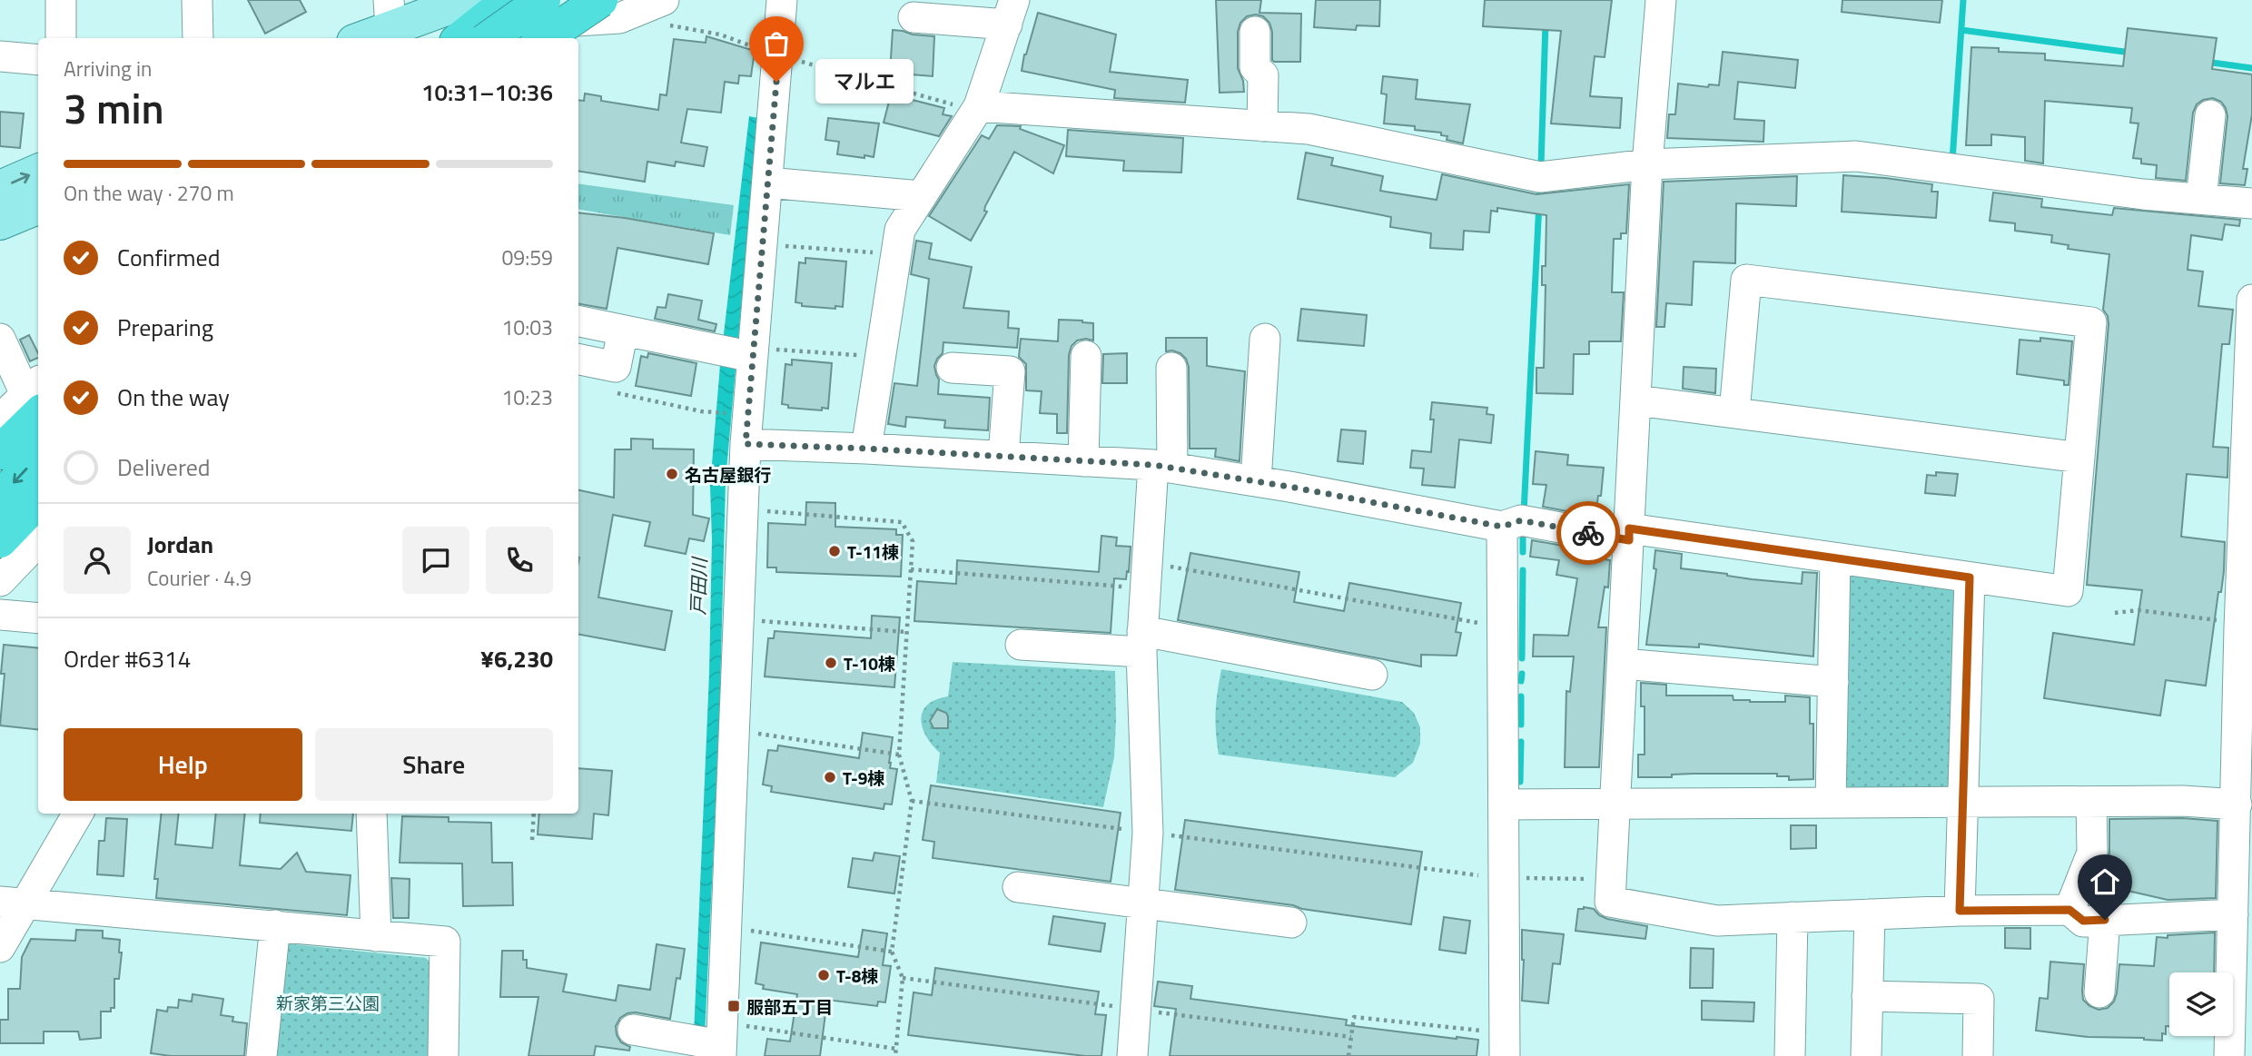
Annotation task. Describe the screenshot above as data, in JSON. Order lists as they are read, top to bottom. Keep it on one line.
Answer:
{"water":["戸田川"],"parks":["新家第三公園"],"places":{"other":["マルエ","名古屋銀行","T-11棟","T-10棟","T-9棟","T-8棟"],"transit":["服部五丁目"]},"page":{"heading":["3 min","Arriving in","10:31–10:36"],"panel":["Jordan","Courier · 4.9","Order #6314","¥6,230"],"bubble":"マルエ","bar":"On the way · 270 m","list":[["Confirmed","09:59"],["Preparing","10:03"],["On the way","10:23"],"Delivered"],"buttons":["Help","Share"]}}
